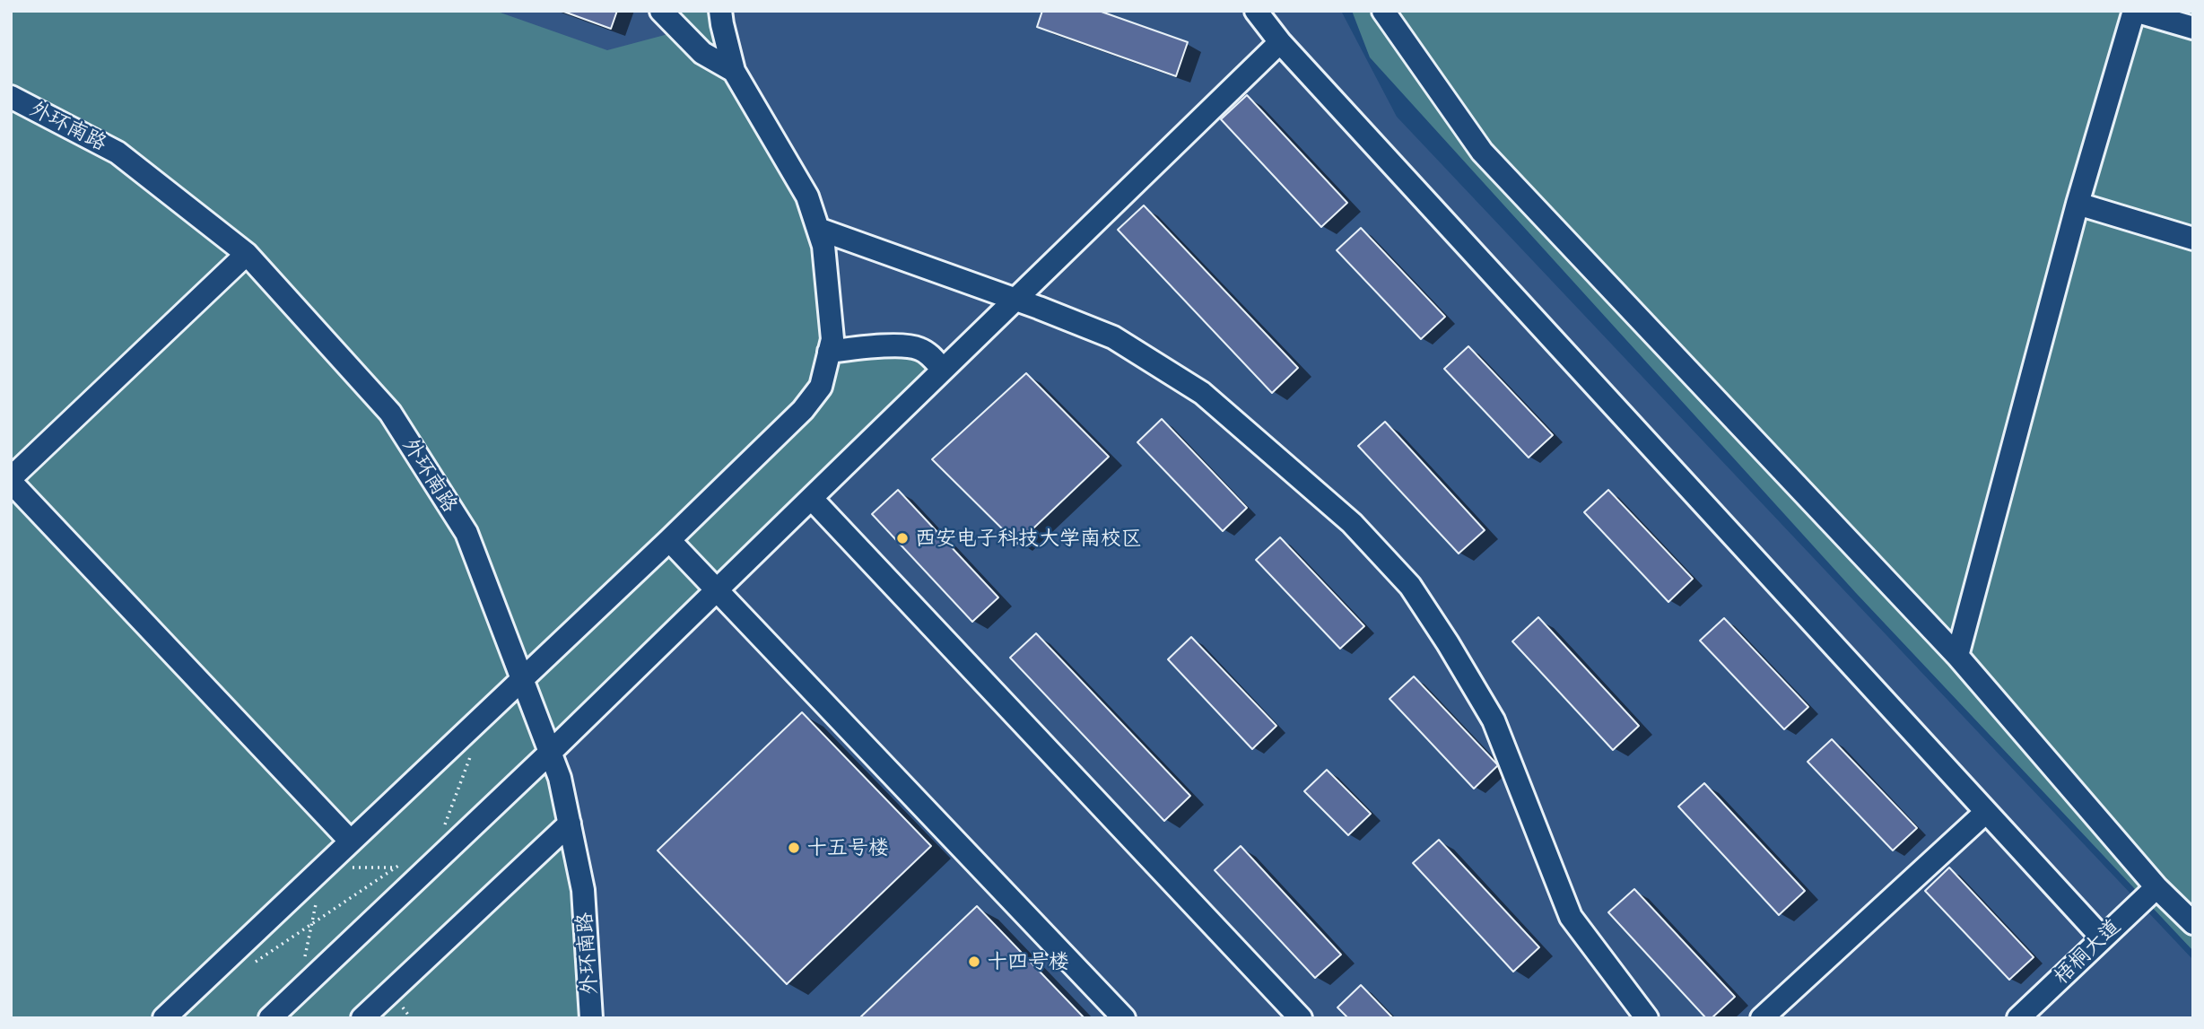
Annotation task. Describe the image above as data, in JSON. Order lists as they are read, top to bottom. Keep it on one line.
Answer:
{"streets":{"street":["外环南路","梧桐大道"]},"places":["西安电子科技大学南校区","十五号楼","十四号楼"]}
